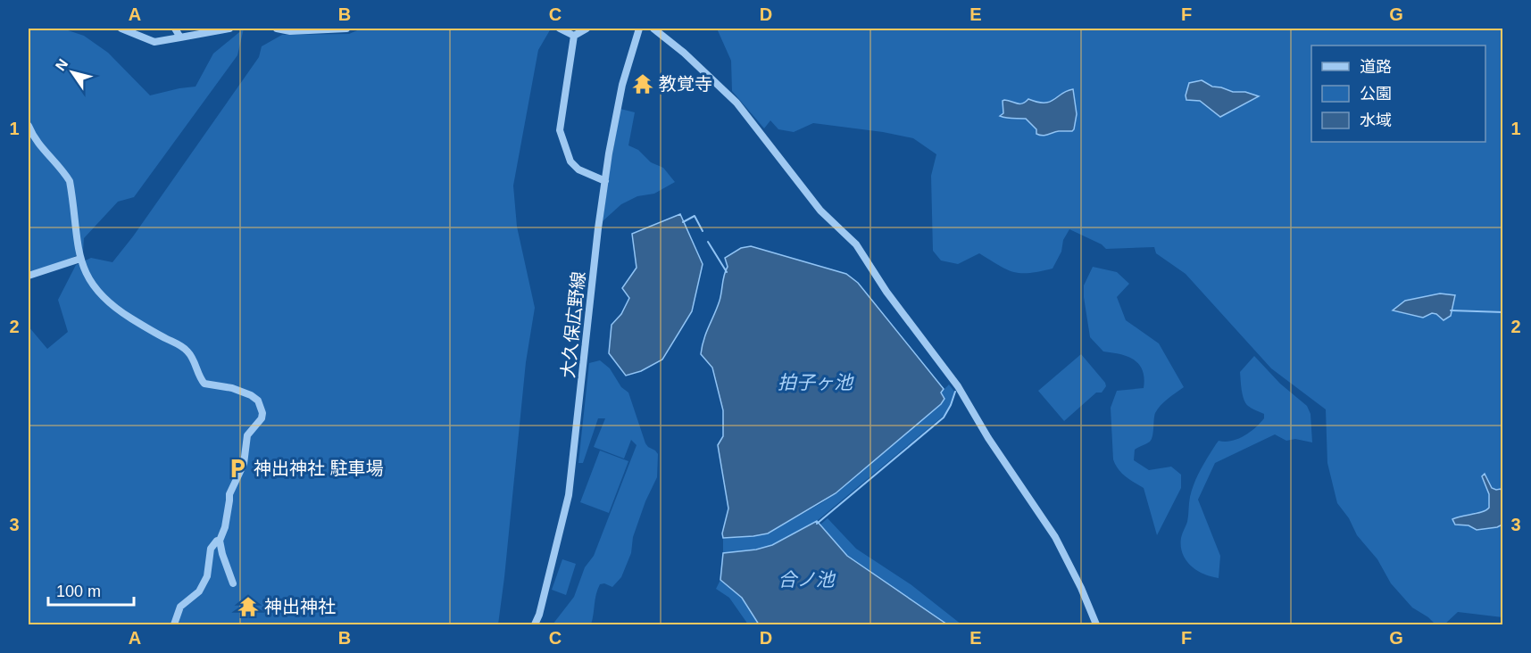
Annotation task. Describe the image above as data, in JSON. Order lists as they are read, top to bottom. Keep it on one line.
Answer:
{"streets":{"street":["大久保広野線"]},"water":["拍子ヶ池","合ノ池"],"places":{"temple":["教覚寺","神出神社"],"parking":["神出神社 駐車場"]},"legend":["道路","公園","水域"],"scale_bar":"100 m","north":"top left","grid":{"columns":["A","B","C","D","E","F","G"],"rows":["1","2","3"]}}
